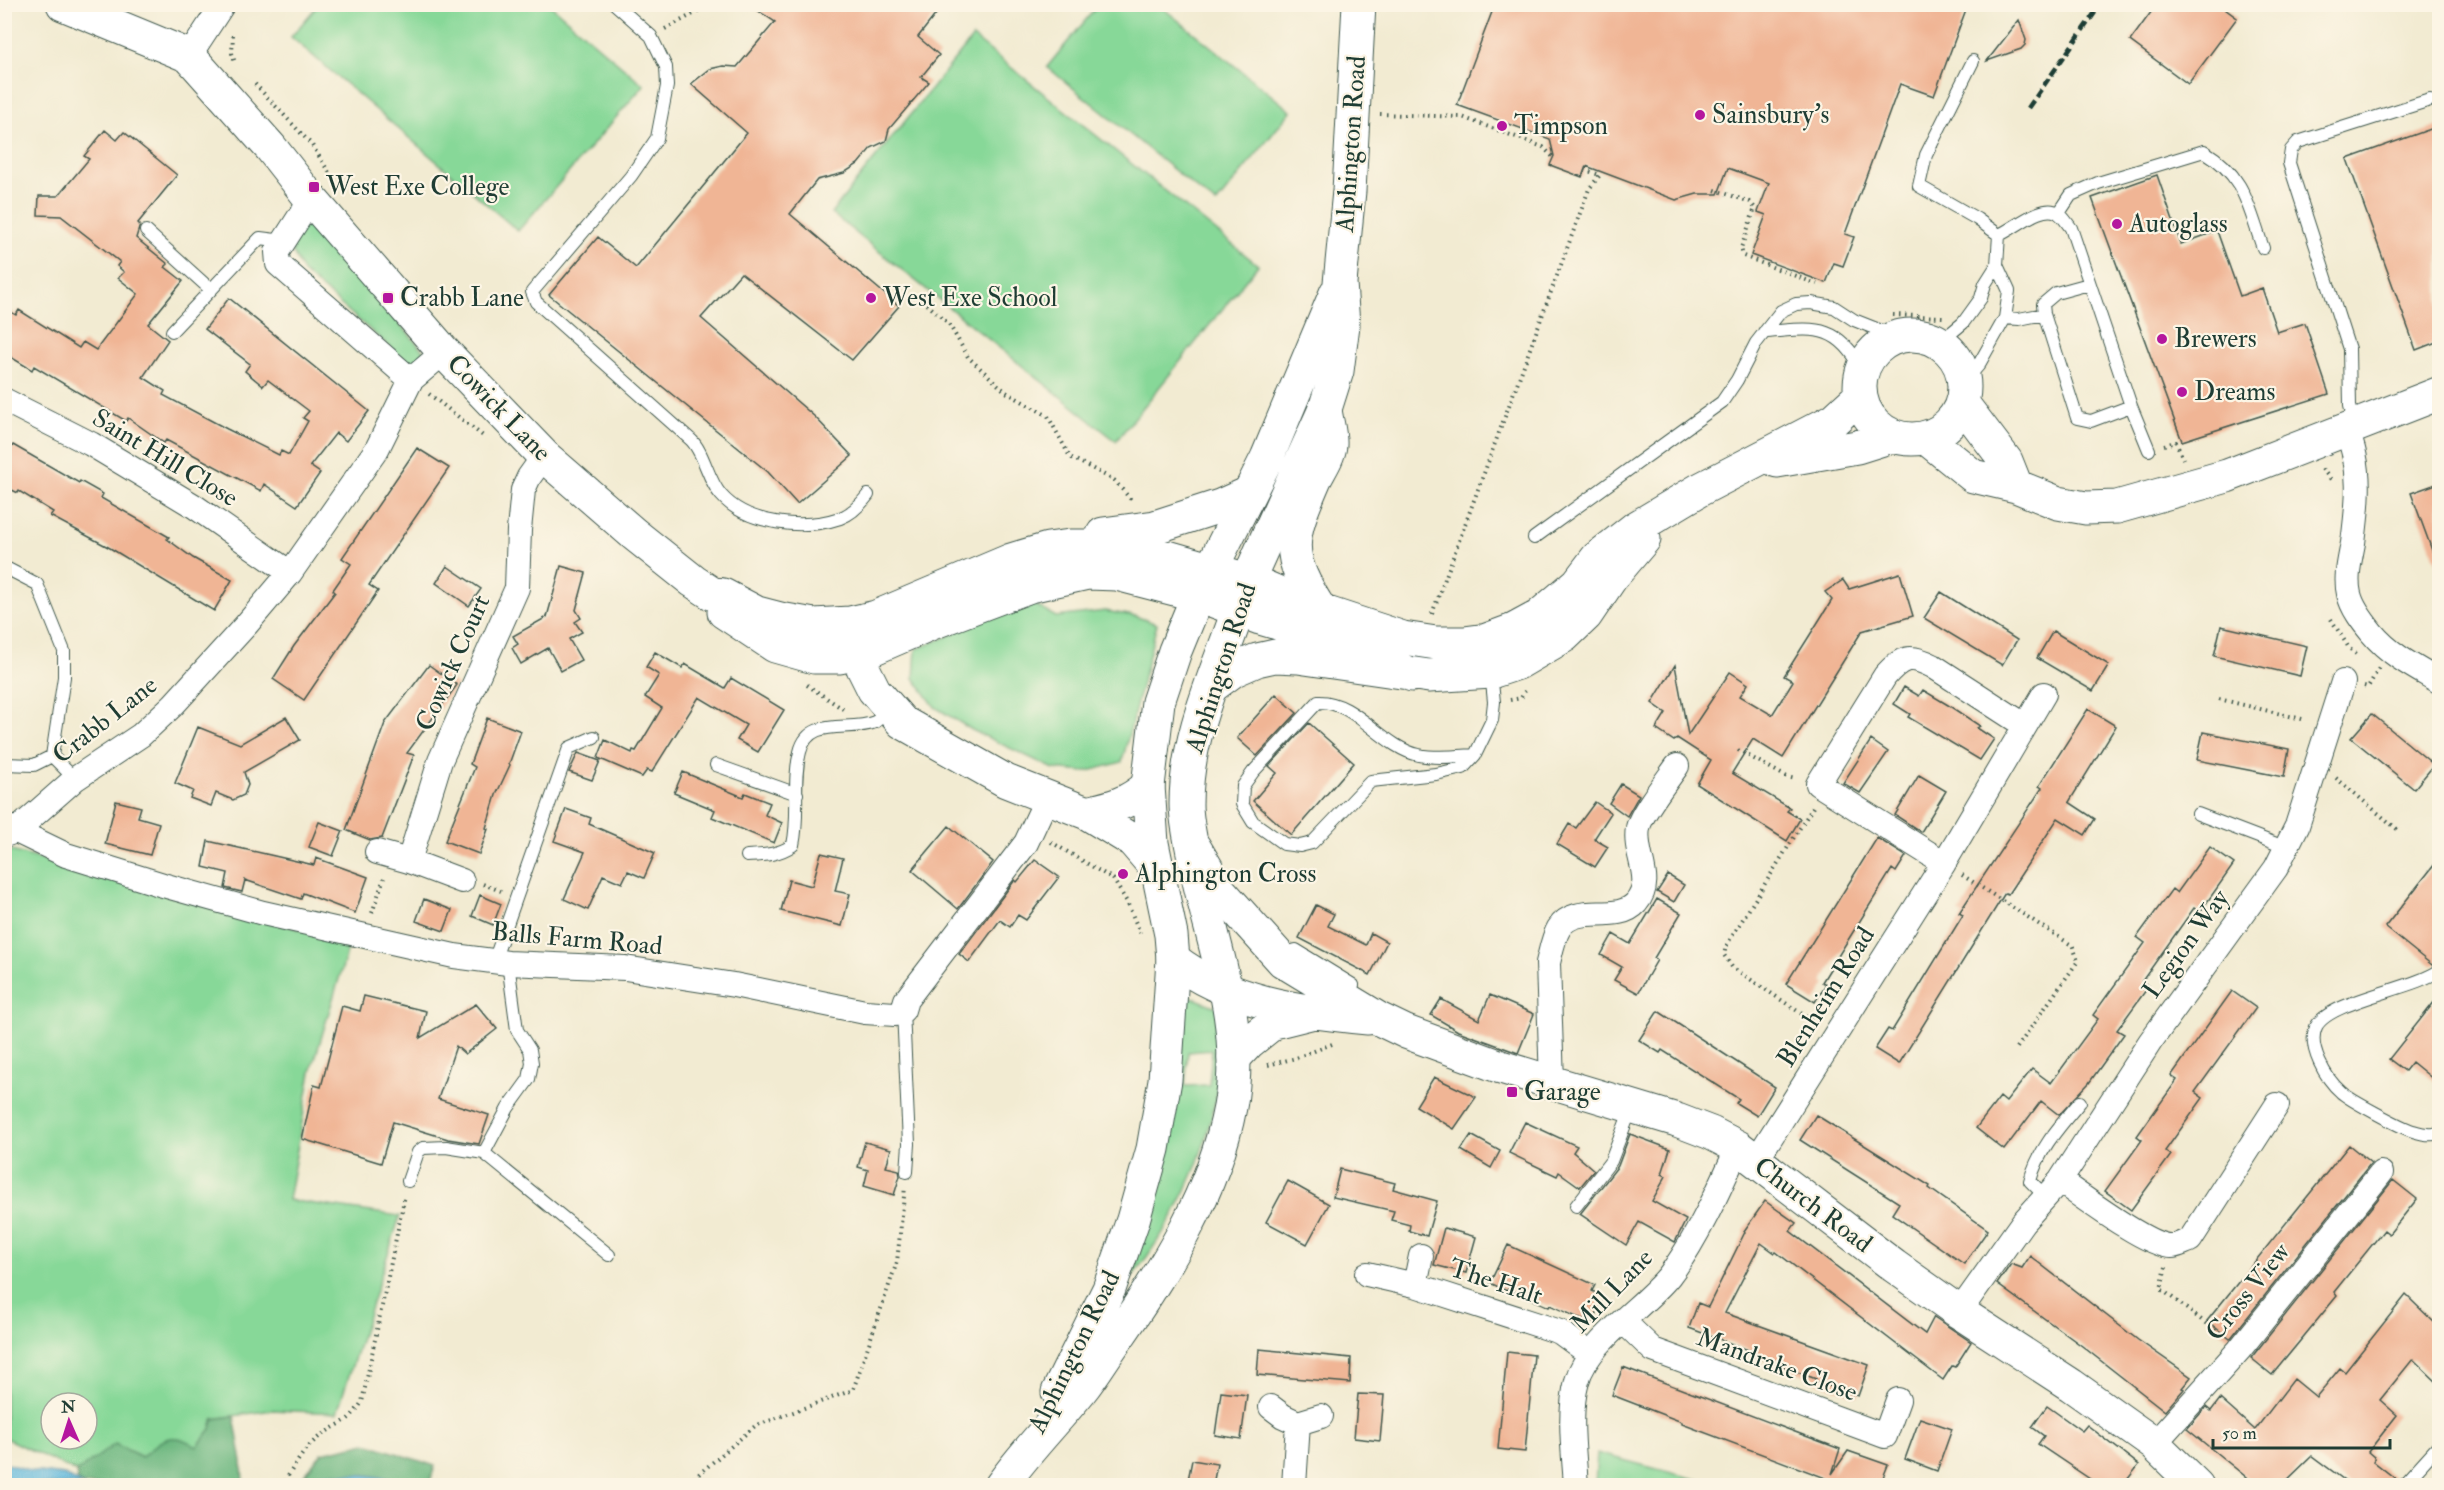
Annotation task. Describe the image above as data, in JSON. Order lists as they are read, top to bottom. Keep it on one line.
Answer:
{"streets":{"main road":["Alphington Road","Cowick Lane","Church Road"],"street":["Saint Hill Close","Cowick Court","Crabb Lane","Balls Farm Road","Legion Way","Blenheim Road","The Halt","Mill Lane","Cross View","Mandrake Close"]},"crossings":[["Alphington Road","Church Road"],["Cowick Lane","Cowick Court"],["Cowick Lane","Crabb Lane"],["Saint Hill Close","Crabb Lane"],["Crabb Lane","Balls Farm Road"],["Legion Way","Church Road"],["Blenheim Road","Church Road"],["Blenheim Road","Mill Lane"],["Church Road","Mill Lane"],["Church Road","Cross View"],["The Halt","Mill Lane"],["Mill Lane","Mandrake Close"]],"places":{"other":["Sainsbury's","Timpson","Autoglass","West Exe School","Brewers","Dreams","Alphington Cross"],"transit":["West Exe College","Crabb Lane","Garage"]},"scale_bar":"50 m","north":"top"}
